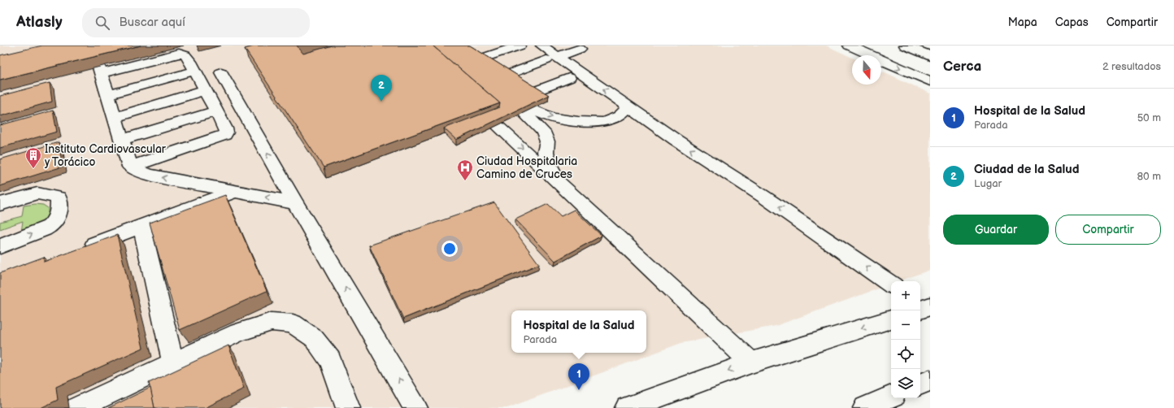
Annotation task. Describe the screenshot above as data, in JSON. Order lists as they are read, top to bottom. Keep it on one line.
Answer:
{"places":{"building":["Instituto Cardiovascular y Torácico"],"hospital":["Ciudad Hospitalaria Camino de Cruces"]},"north":"bottom","page":{"header":"Atlasly","search":"Buscar aquí","nav":["Mapa","Capas","Compartir"],"heading":["Cerca","2 resultados"],"pins":["2","1"],"list":[{"mark":"1","name":"Hospital de la Salud","note":"Parada","value":"50 m"},{"mark":"2","name":"Ciudad de la Salud","note":"Lugar","value":"80 m"}],"buttons":["Guardar","Compartir"],"map_buttons":["+","−"],"popup":["Hospital de la Salud","Parada"]}}
